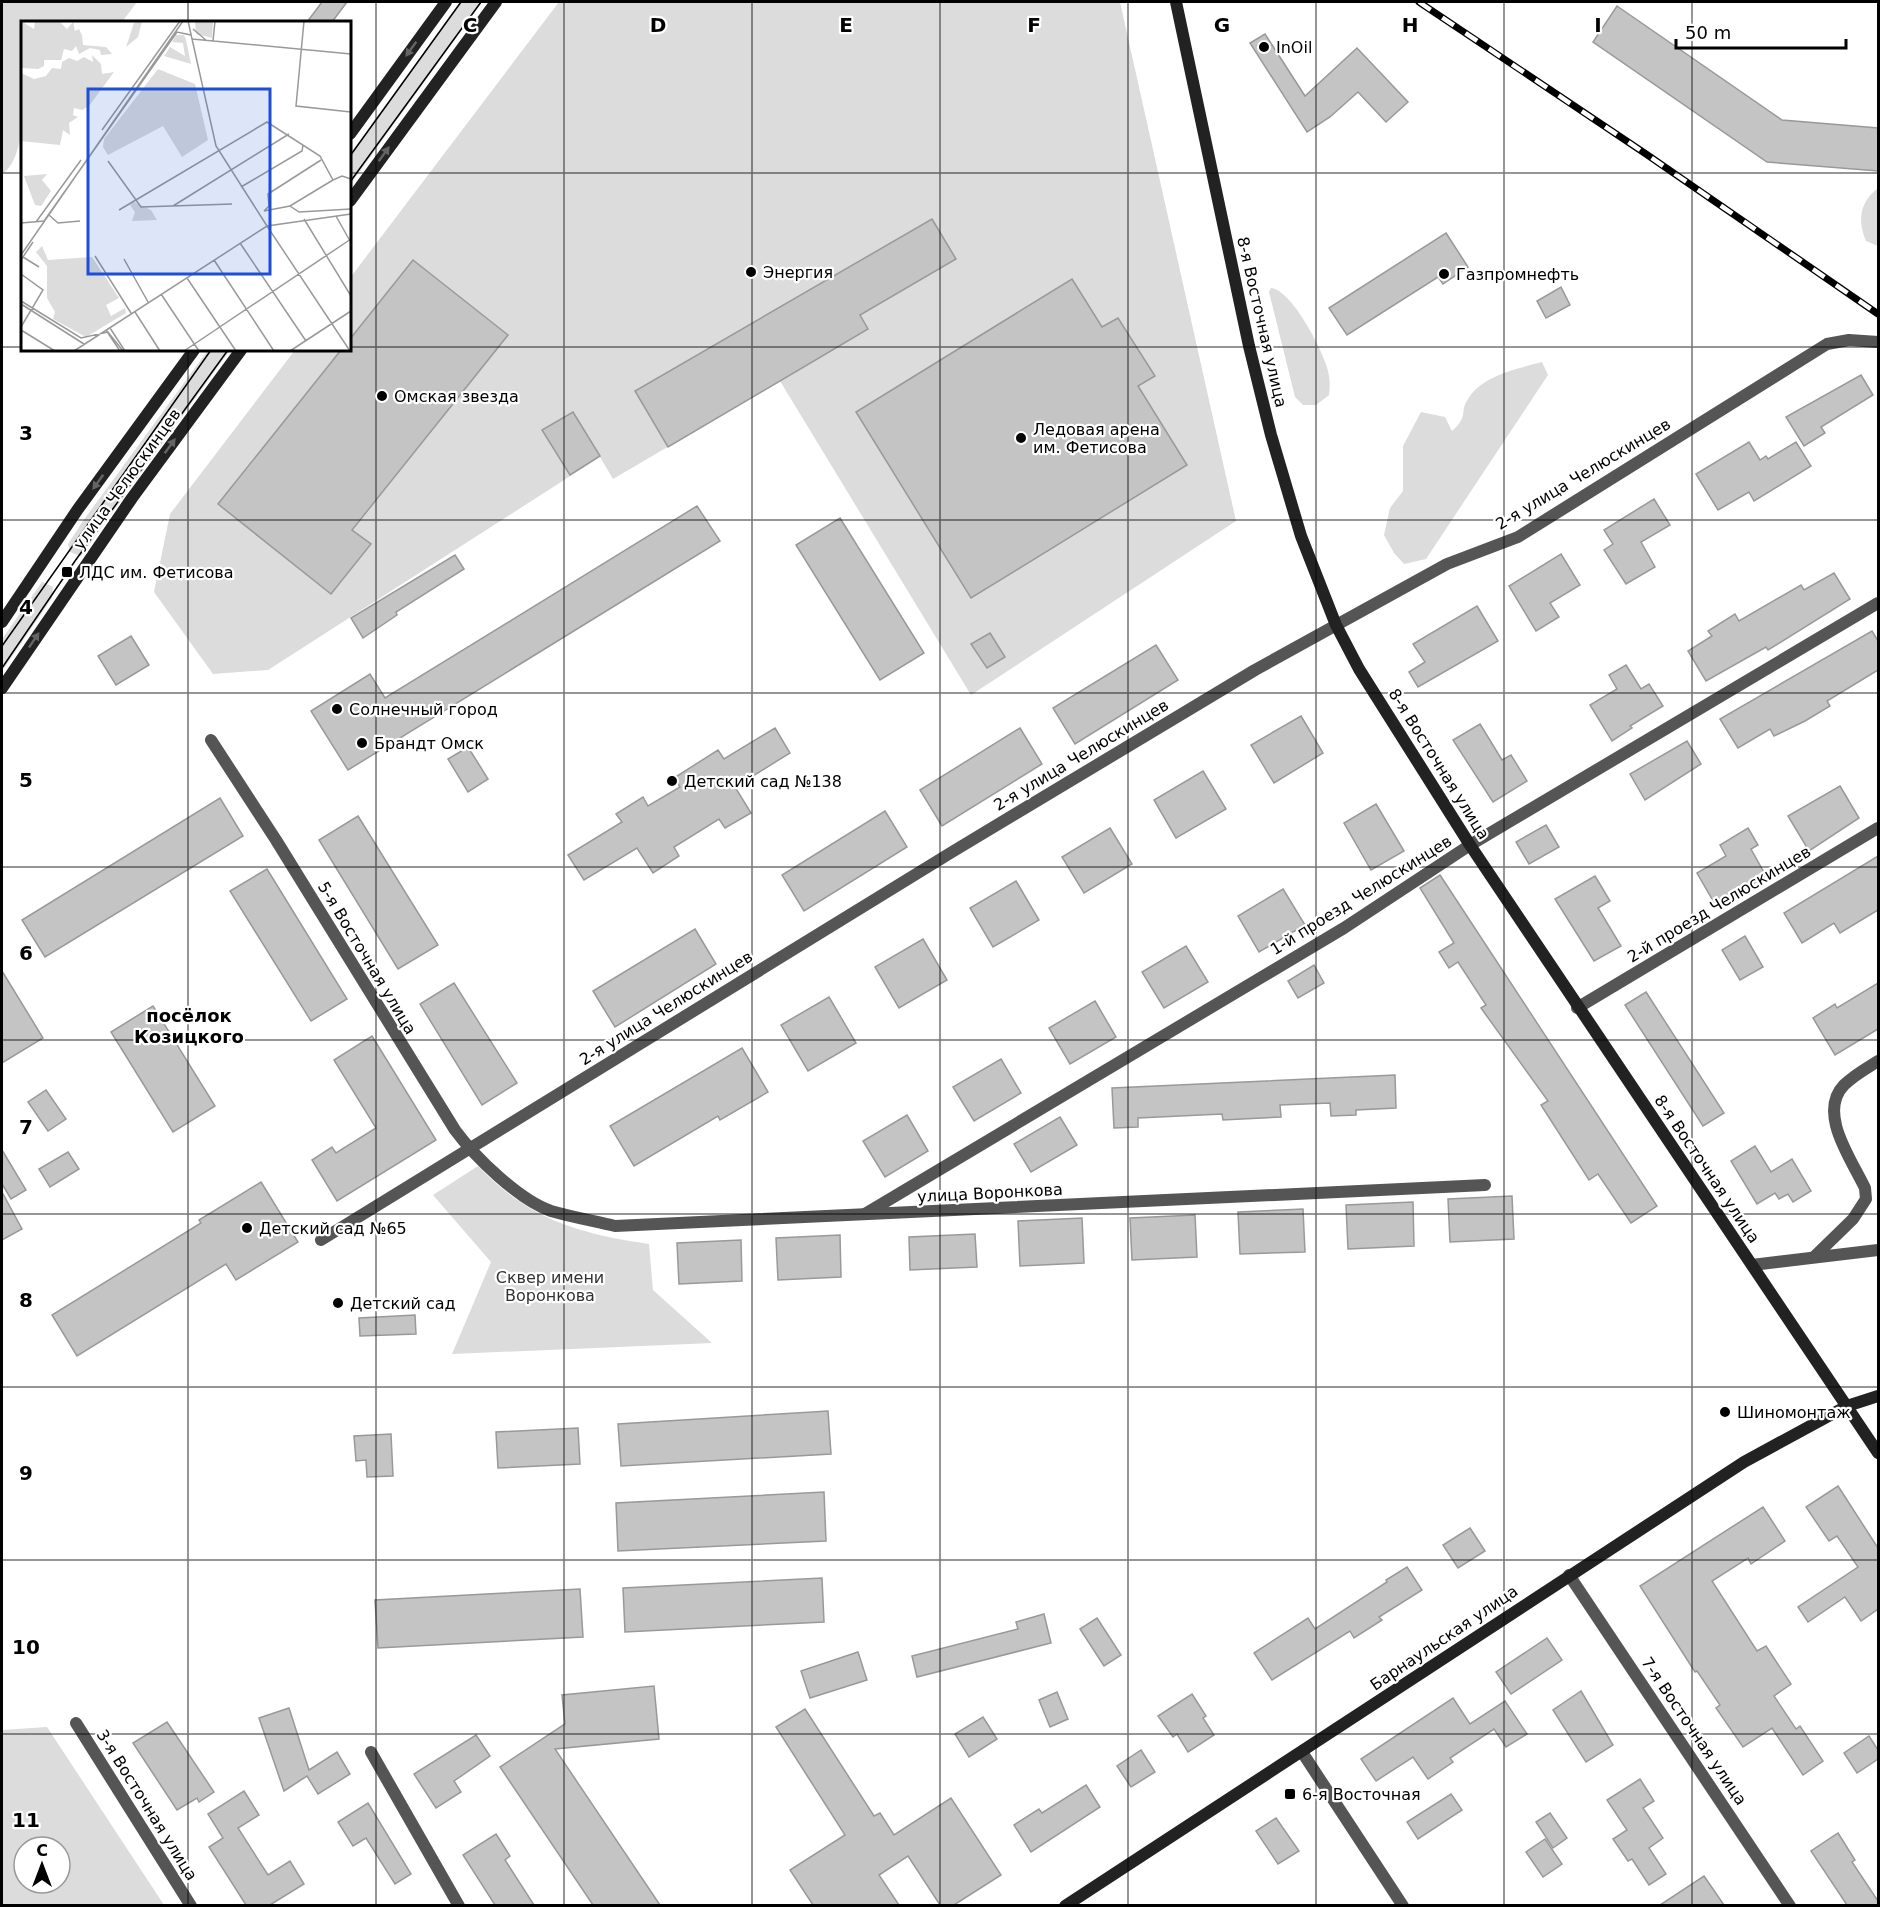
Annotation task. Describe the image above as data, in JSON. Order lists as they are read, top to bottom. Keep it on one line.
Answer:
{"streets":{"main road":["8-я Восточная улица","улица Челюскинцев","Барнаульская улица"],"street":["2-я улица Челюскинцев","1-й проезд Челюскинцев","2-й проезд Челюскинцев","5-я Восточная улица","улица Воронкова","7-я Восточная улица","3-я Восточная улица"]},"crossings":[["8-я Восточная улица","2-я улица Челюскинцев"],["8-я Восточная улица","1-й проезд Челюскинцев"],["8-я Восточная улица","2-й проезд Челюскинцев"],["8-я Восточная улица","Барнаульская улица"],["2-я улица Челюскинцев","5-я Восточная улица"],["1-й проезд Челюскинцев","улица Воронкова"],["5-я Восточная улица","улица Воронкова"],["Барнаульская улица","7-я Восточная улица"]],"districts":["посёлок Козицкого"],"parks":["Сквер имени Воронкова"],"places":{"other":["InOil","Энергия","Газпромнефть","Омская звезда","Ледовая арена им. Фетисова","Солнечный город","Брандт Омск","Детский сад №138","Детский сад №65","Детский сад","Шиномонтаж"],"transit":["ЛДС им. Фетисова","6-я Восточная"]},"scale_bar":"50 m","north":"top","grid":{"columns":["C","D","E","F","G","H","I"],"rows":["3","4","5","6","7","8","9","10","11"]}}
